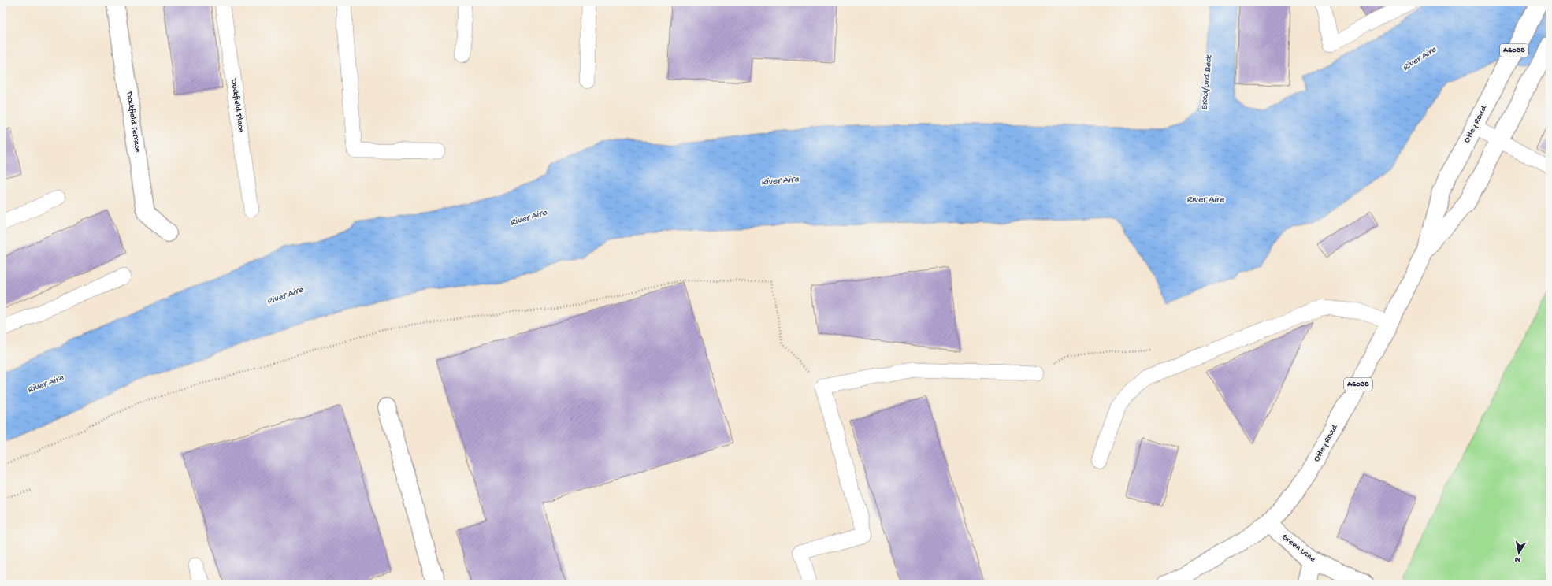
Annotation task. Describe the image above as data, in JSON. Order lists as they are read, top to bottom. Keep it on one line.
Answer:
{"streets":{"main road":["A6038","Dockfield Terrace","Otley Road","Green Lane"],"lane":["Dockfield Place"]},"crossings":[["Otley Road","Green Lane"]],"water":["River Aire","Bradford Beck"],"north":"bottom"}
